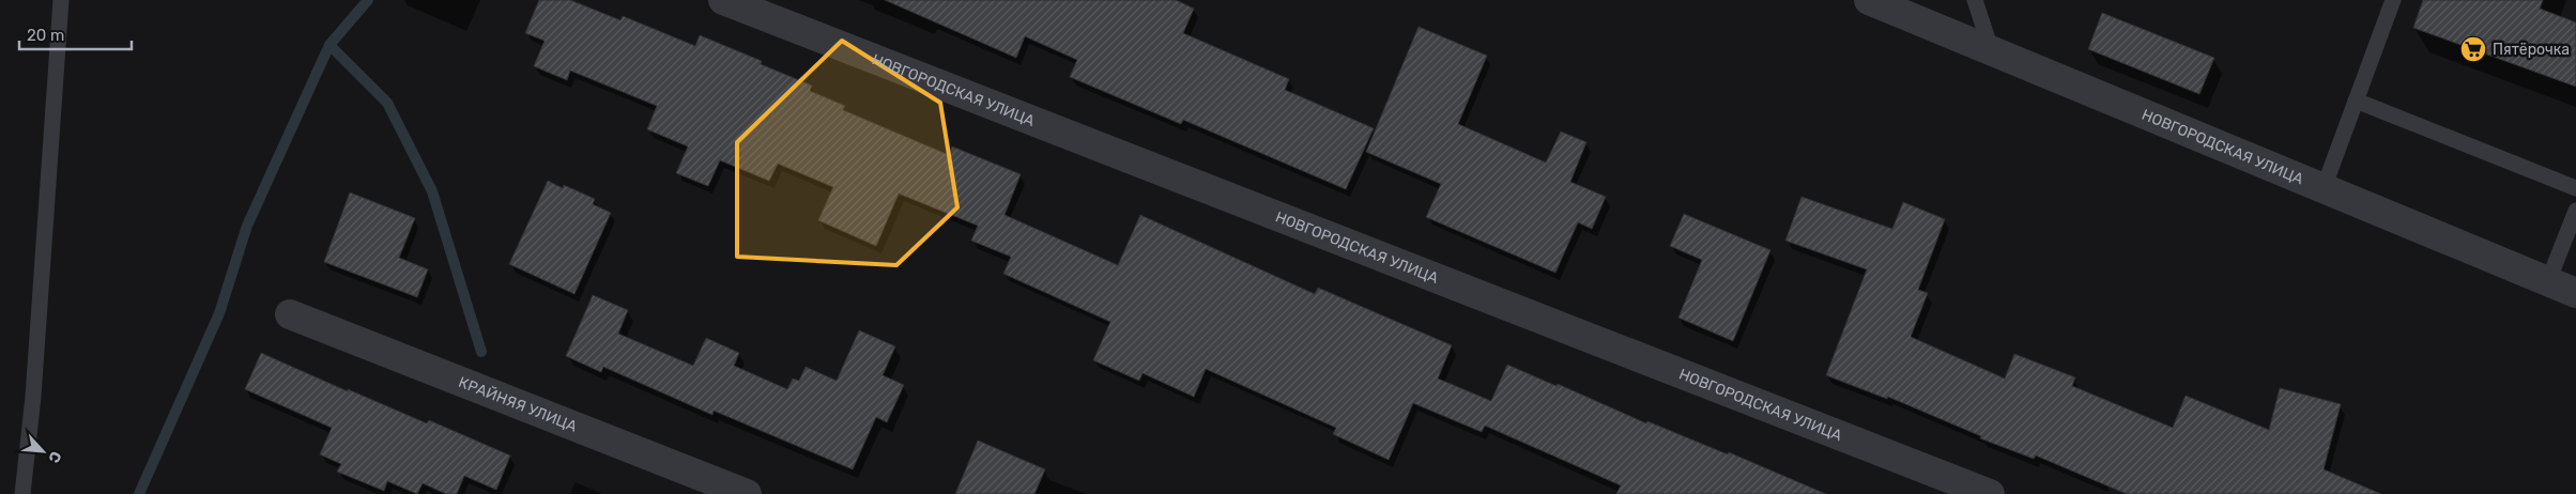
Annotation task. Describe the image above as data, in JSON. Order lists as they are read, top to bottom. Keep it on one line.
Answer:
{"streets":{"street":["НОВГОРОДСКАЯ УЛИЦА","КРАЙНЯЯ УЛИЦА"]},"places":{"supermarket":["Пятёрочка"]},"scale_bar":"20 m","north":"bottom right"}
